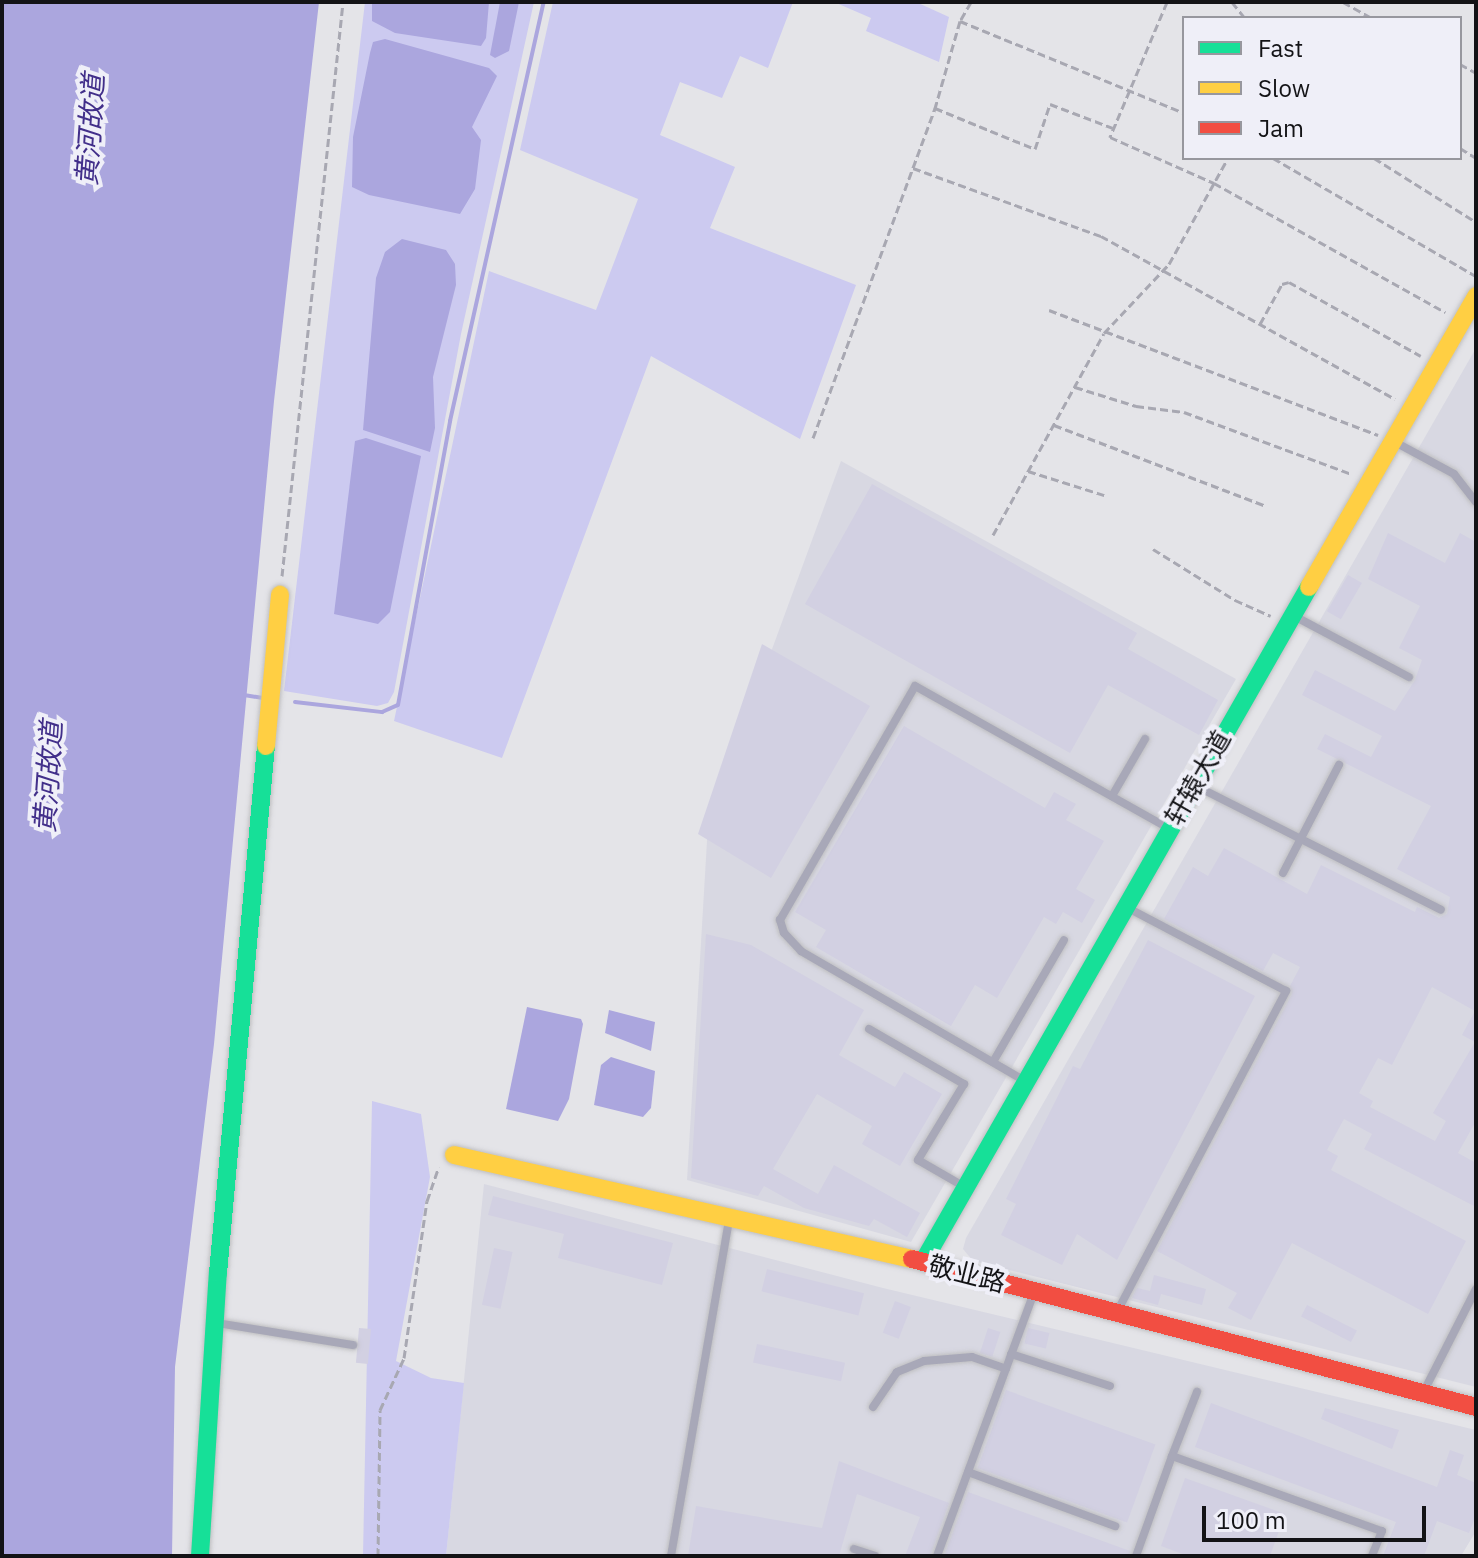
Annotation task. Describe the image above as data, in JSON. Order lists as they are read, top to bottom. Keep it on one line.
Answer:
{"streets":{"street":["轩辕大道","敬业路"]},"crossings":[["轩辕大道","敬业路"]],"water":["黄河故道"],"legend":["Fast","Slow","Jam"],"scale_bar":"100 m"}
